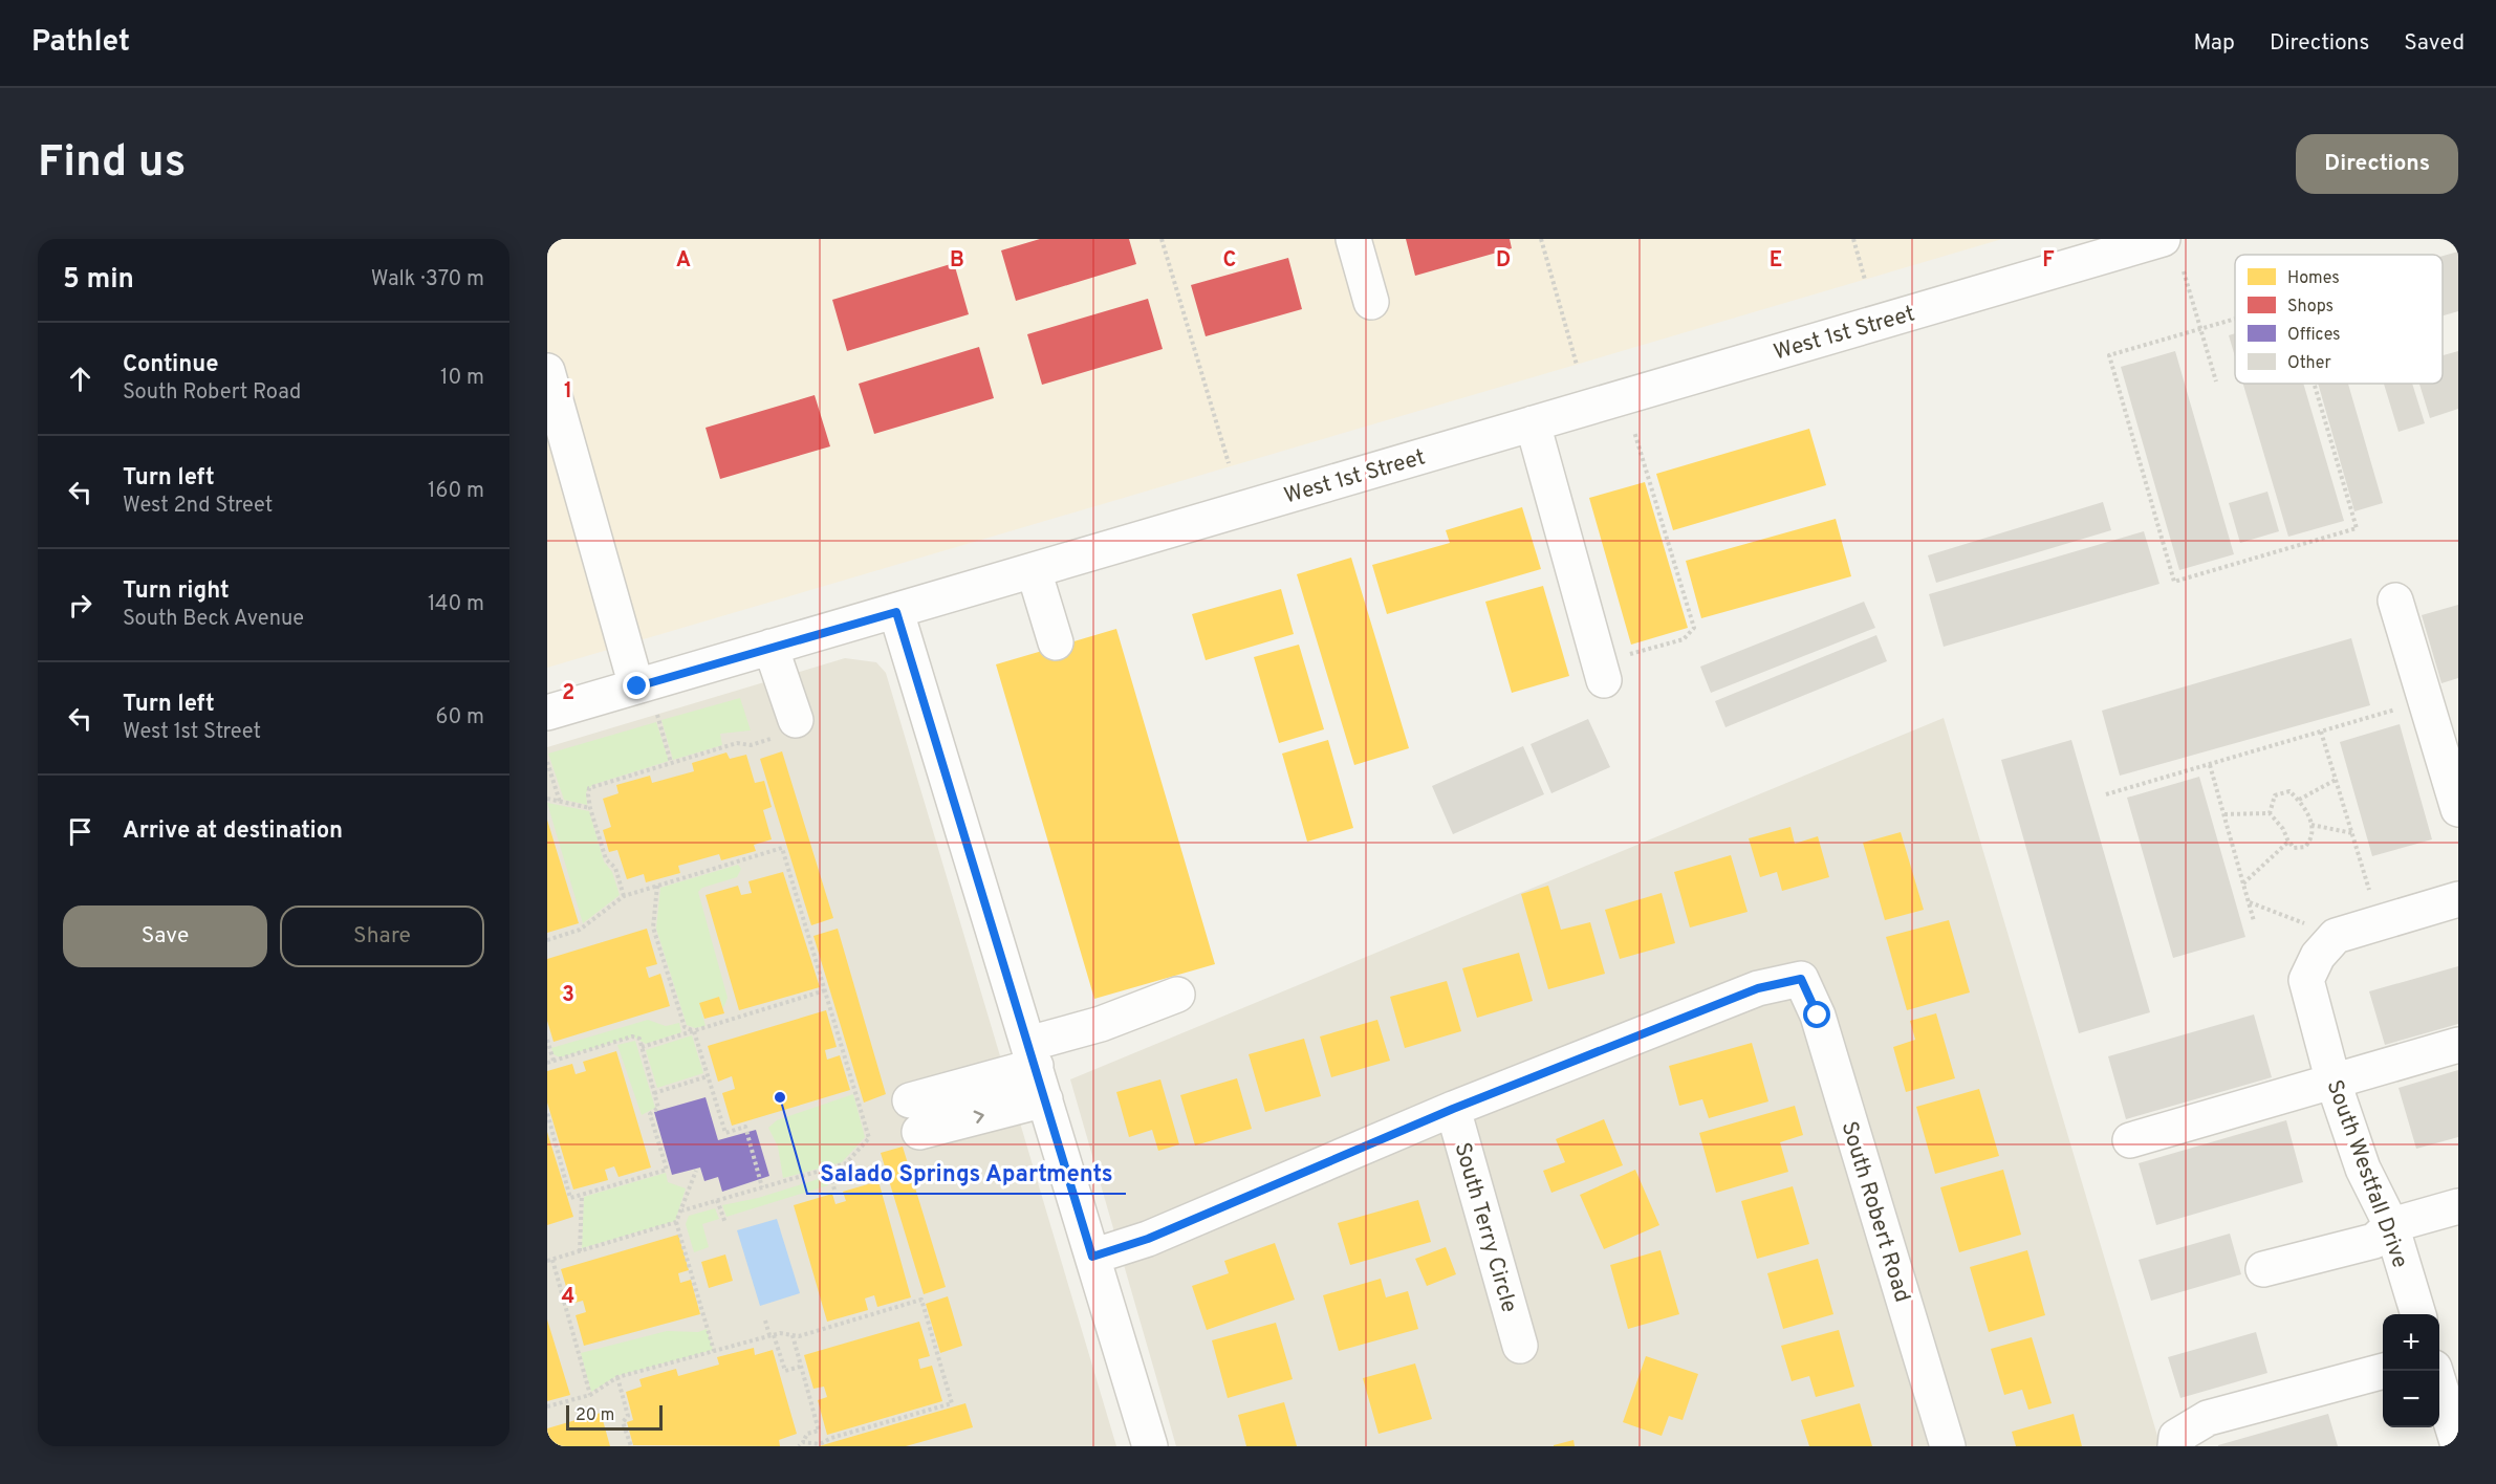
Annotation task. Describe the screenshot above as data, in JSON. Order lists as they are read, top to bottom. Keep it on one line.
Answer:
{"streets":{"street":["West 1st Street","South Westfall Drive","South Robert Road","South Terry Circle"]},"crossings":[["South Robert Road","South Terry Circle"]],"places":["Salado Springs Apartments"],"legend":["Homes","Shops","Offices","Other"],"scale_bar":"20 m","page":{"header":"Pathlet","nav":["Map","Directions","Saved"],"buttons":["Directions",["Save","Share"]],"title":"Find us","heading":["5 min","Walk · 370 m"],"list":[["Continue","South Robert Road","10 m"],["Turn left","West 2nd Street","160 m"],["Turn right","South Beck Avenue","140 m"],["Turn left","West 1st Street","60 m"],"Arrive at destination"],"map_buttons":["+","−"],"scale":"20 m"},"grid":{"columns":["A","B","C","D","E","F"],"rows":["1","2","3","4"]}}
